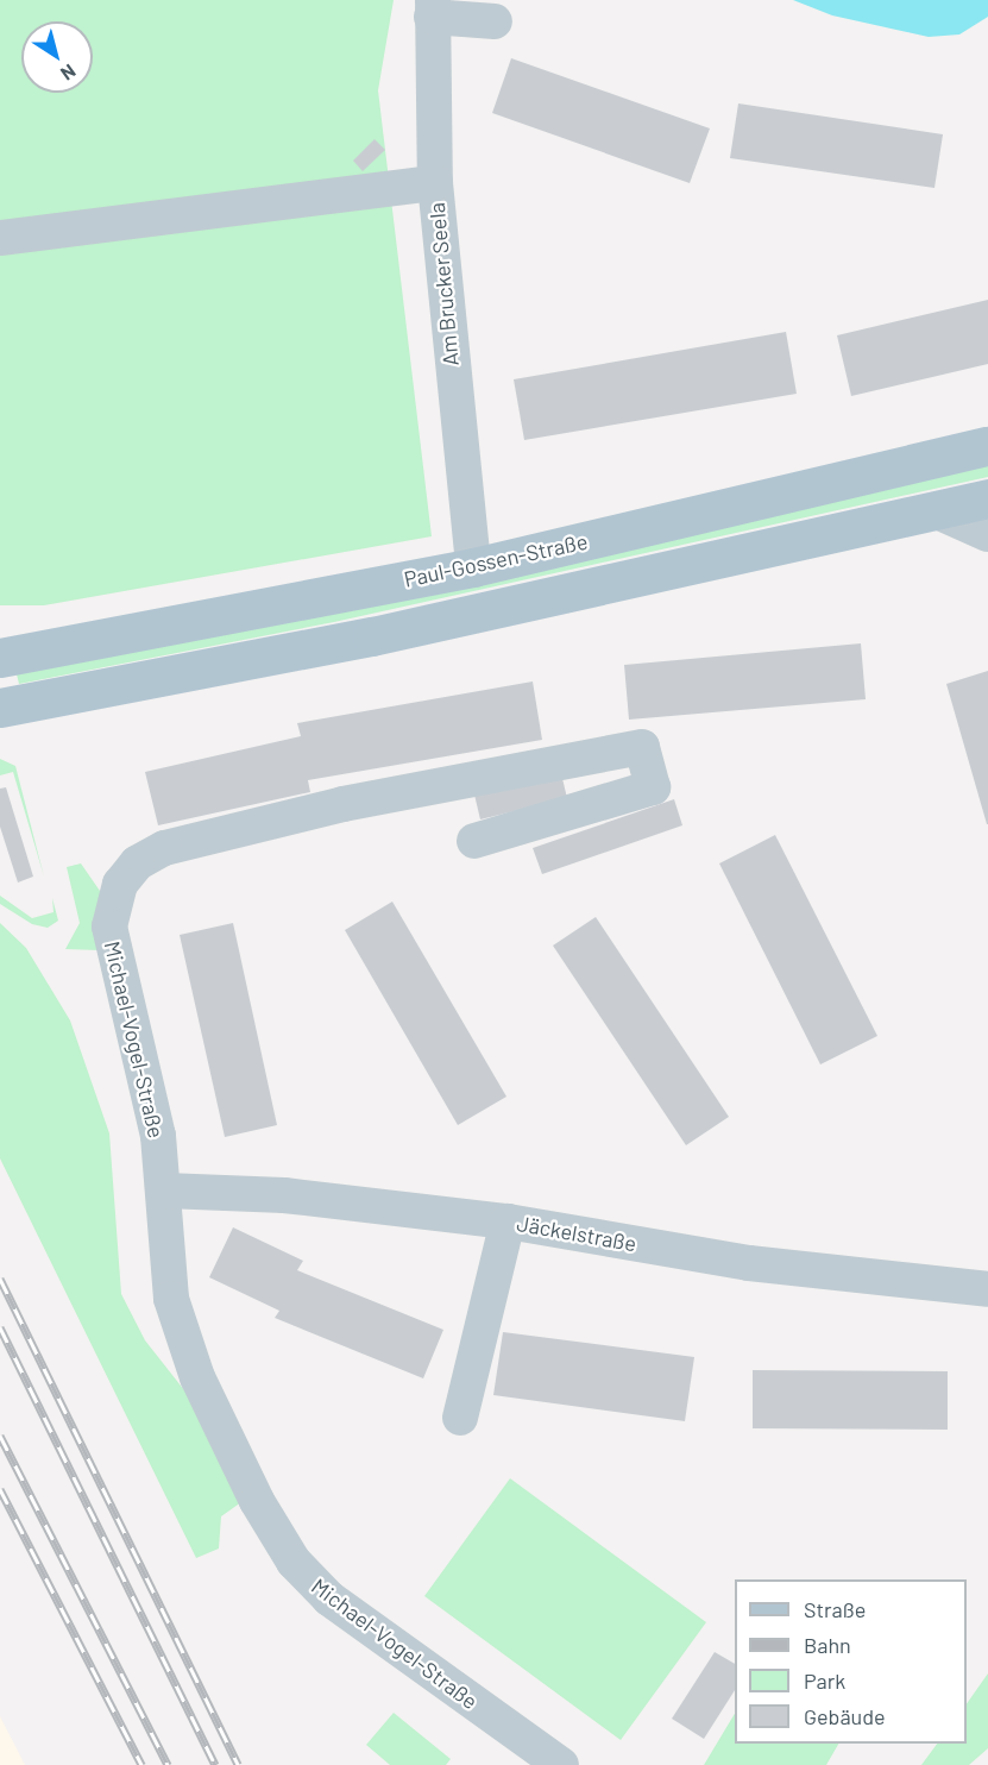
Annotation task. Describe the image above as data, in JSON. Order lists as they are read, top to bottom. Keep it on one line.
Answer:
{"streets":{"main road":["Paul-Gossen-Straße"],"street":["Am Brucker Seela","Michael-Vogel-Straße","Jäckelstraße"]},"crossings":[["Am Brucker Seela","Paul-Gossen-Straße"],["Michael-Vogel-Straße","Jäckelstraße"]],"legend":["Straße","Bahn","Park","Gebäude"],"north":"bottom right"}
